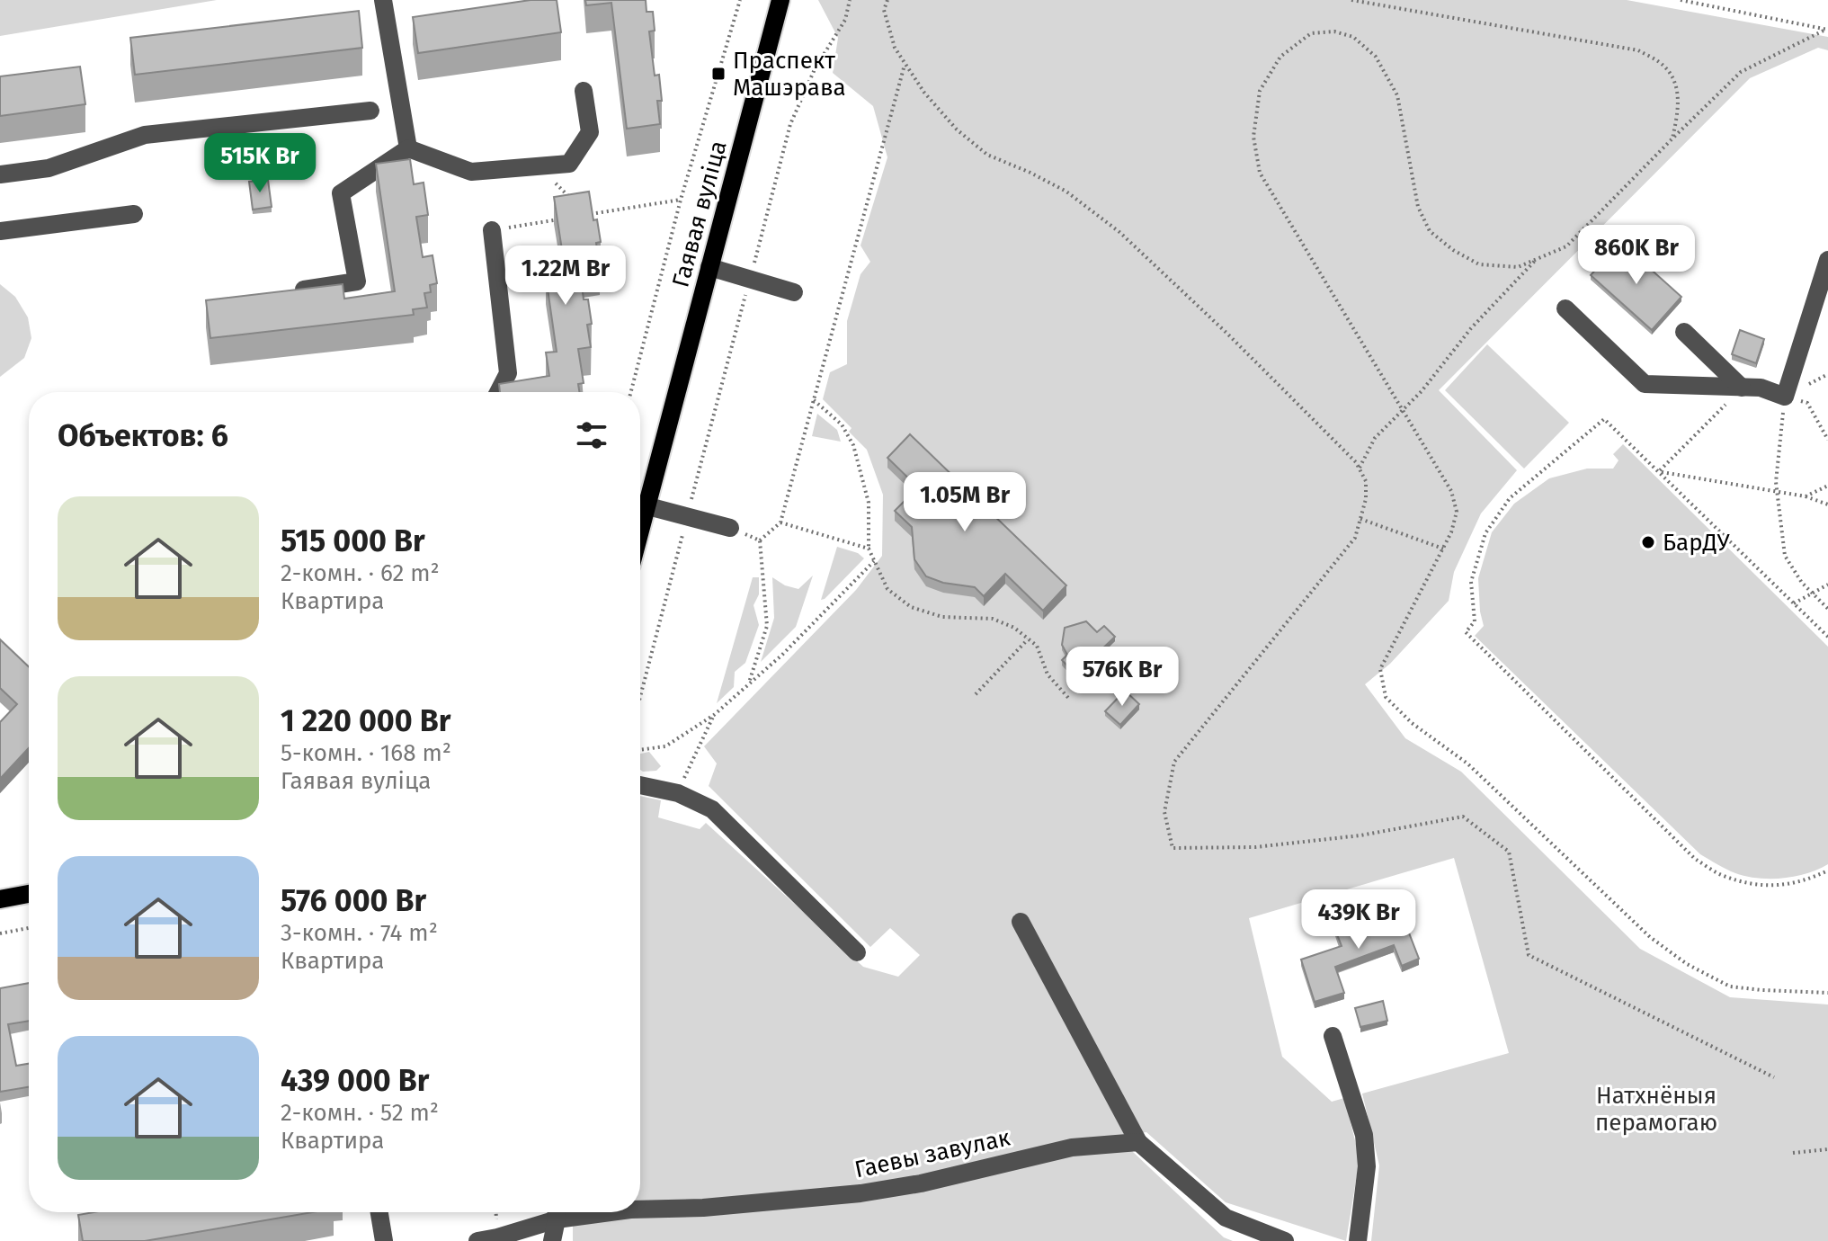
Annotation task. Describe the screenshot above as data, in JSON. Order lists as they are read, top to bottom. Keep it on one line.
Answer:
{"streets":{"main road":["Гаявая вуліца"],"street":["Гаевы завулак"]},"parks":["Натхнёныя перамогаю"],"places":{"transit":["Праспект Машэрава"],"other":["БарДУ"]},"page":{"price":["515K Br","860K Br","1.22M Br","1.05M Br","576K Br","439K Br"],"heading":"Объектов: 6","list":[{"name":"515 000 Br","note":"2-комн. · 62 m² · Квартира"},{"name":"1 220 000 Br","note":"5-комн. · 168 m² · Гаявая вуліца"},{"name":"576 000 Br","note":"3-комн. · 74 m² · Квартира"},{"name":"439 000 Br","note":"2-комн. · 52 m² · Квартира"}]}}
